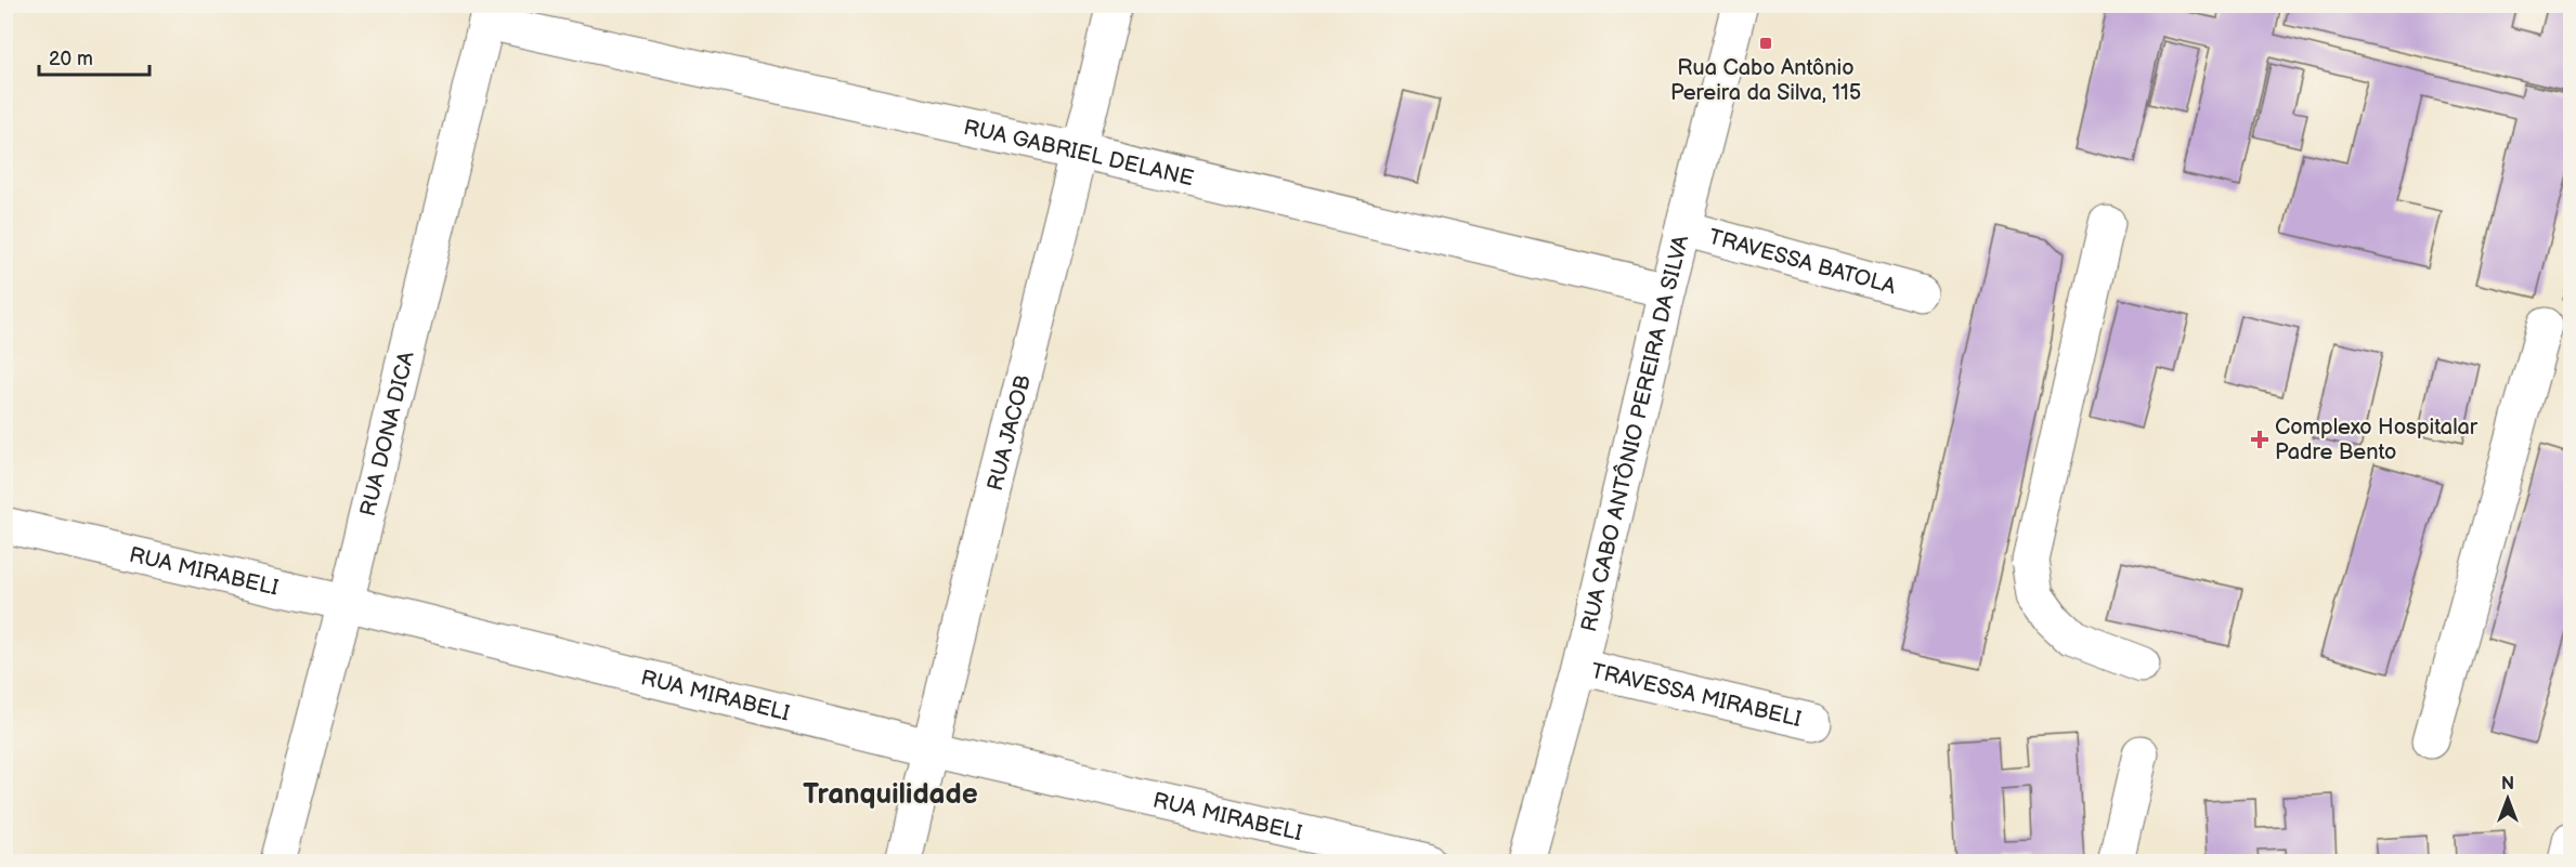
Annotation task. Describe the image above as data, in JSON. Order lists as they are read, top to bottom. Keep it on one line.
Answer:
{"streets":{"street":["RUA GABRIEL DELANE","TRAVESSA BATOLA","RUA JACOB","RUA DONA DICA","RUA CABO ANTÔNIO PEREIRA DA SILVA","RUA MIRABELI","TRAVESSA MIRABELI"]},"crossings":[["RUA GABRIEL DELANE","RUA JACOB"],["RUA GABRIEL DELANE","RUA DONA DICA"],["RUA GABRIEL DELANE","RUA CABO ANTÔNIO PEREIRA DA SILVA"],["TRAVESSA BATOLA","RUA CABO ANTÔNIO PEREIRA DA SILVA"],["RUA JACOB","RUA MIRABELI"],["RUA DONA DICA","RUA MIRABELI"],["RUA CABO ANTÔNIO PEREIRA DA SILVA","TRAVESSA MIRABELI"]],"districts":["Tranquilidade"],"places":{"transit":["Rua Cabo Antônio Pereira da Silva, 115"],"health":["Complexo Hospitalar Padre Bento"]},"scale_bar":"20 m","north":"top"}
